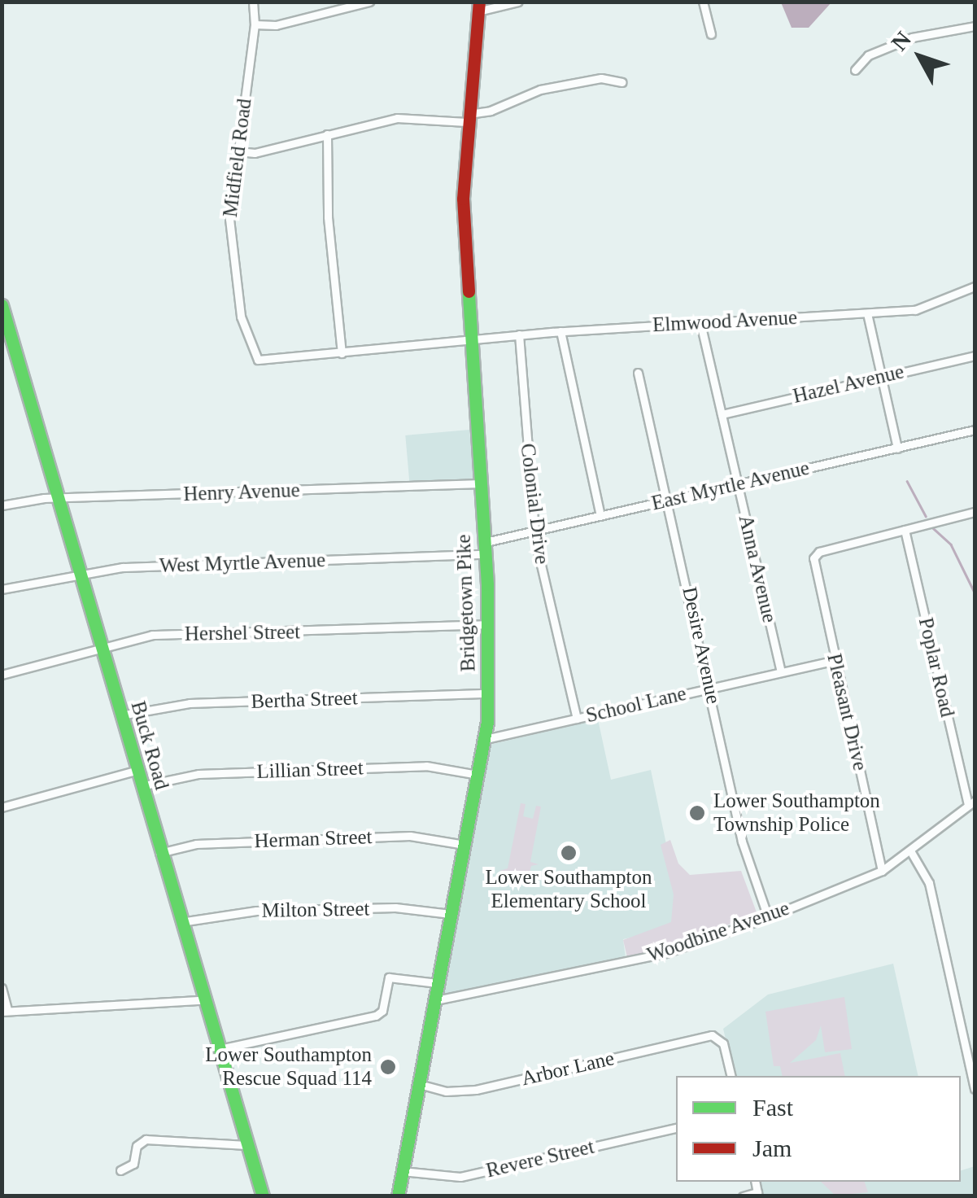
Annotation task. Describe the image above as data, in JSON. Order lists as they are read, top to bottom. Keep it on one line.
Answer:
{"streets":{"main road":["Bridgetown Pike","Buck Road"],"street":["Midfield Road","Elmwood Avenue","Hazel Avenue","East Myrtle Avenue","Henry Avenue","Colonial Drive","West Myrtle Avenue","Anna Avenue","Hershel Street","Desire Avenue","Poplar Road","Bertha Street","School Lane","Pleasant Drive","Lillian Street","Herman Street","Milton Street","Woodbine Avenue","Arbor Lane","Revere Street"]},"crossings":[["Midfield Road","Elmwood Avenue"],["Elmwood Avenue","Colonial Drive"],["Elmwood Avenue","Anna Avenue"],["Elmwood Avenue","Bridgetown Pike"],["Hazel Avenue","Anna Avenue"],["East Myrtle Avenue","Colonial Drive"],["East Myrtle Avenue","West Myrtle Avenue"],["East Myrtle Avenue","Anna Avenue"],["East Myrtle Avenue","Bridgetown Pike"],["East Myrtle Avenue","Desire Avenue"],["Henry Avenue","Bridgetown Pike"],["Henry Avenue","Buck Road"],["Colonial Drive","School Lane"],["West Myrtle Avenue","Bridgetown Pike"],["West Myrtle Avenue","Buck Road"],["Anna Avenue","School Lane"],["Bridgetown Pike","Hershel Street"],["Bridgetown Pike","Bertha Street"],["Bridgetown Pike","School Lane"],["Bridgetown Pike","Lillian Street"],["Bridgetown Pike","Herman Street"],["Bridgetown Pike","Milton Street"],["Bridgetown Pike","Woodbine Avenue"],["Bridgetown Pike","Arbor Lane"],["Bridgetown Pike","Revere Street"],["Hershel Street","Buck Road"],["Desire Avenue","School Lane"],["Desire Avenue","Woodbine Avenue"],["Poplar Road","Pleasant Drive"],["Poplar Road","Woodbine Avenue"],["Bertha Street","Buck Road"],["School Lane","Pleasant Drive"],["Pleasant Drive","Woodbine Avenue"],["Buck Road","Lillian Street"],["Buck Road","Herman Street"],["Buck Road","Milton Street"]],"places":["Lower Southampton Township Police","Lower Southampton Elementary School","Lower Southampton Rescue Squad 114"],"legend":["Fast","Jam"],"north":"top left"}
